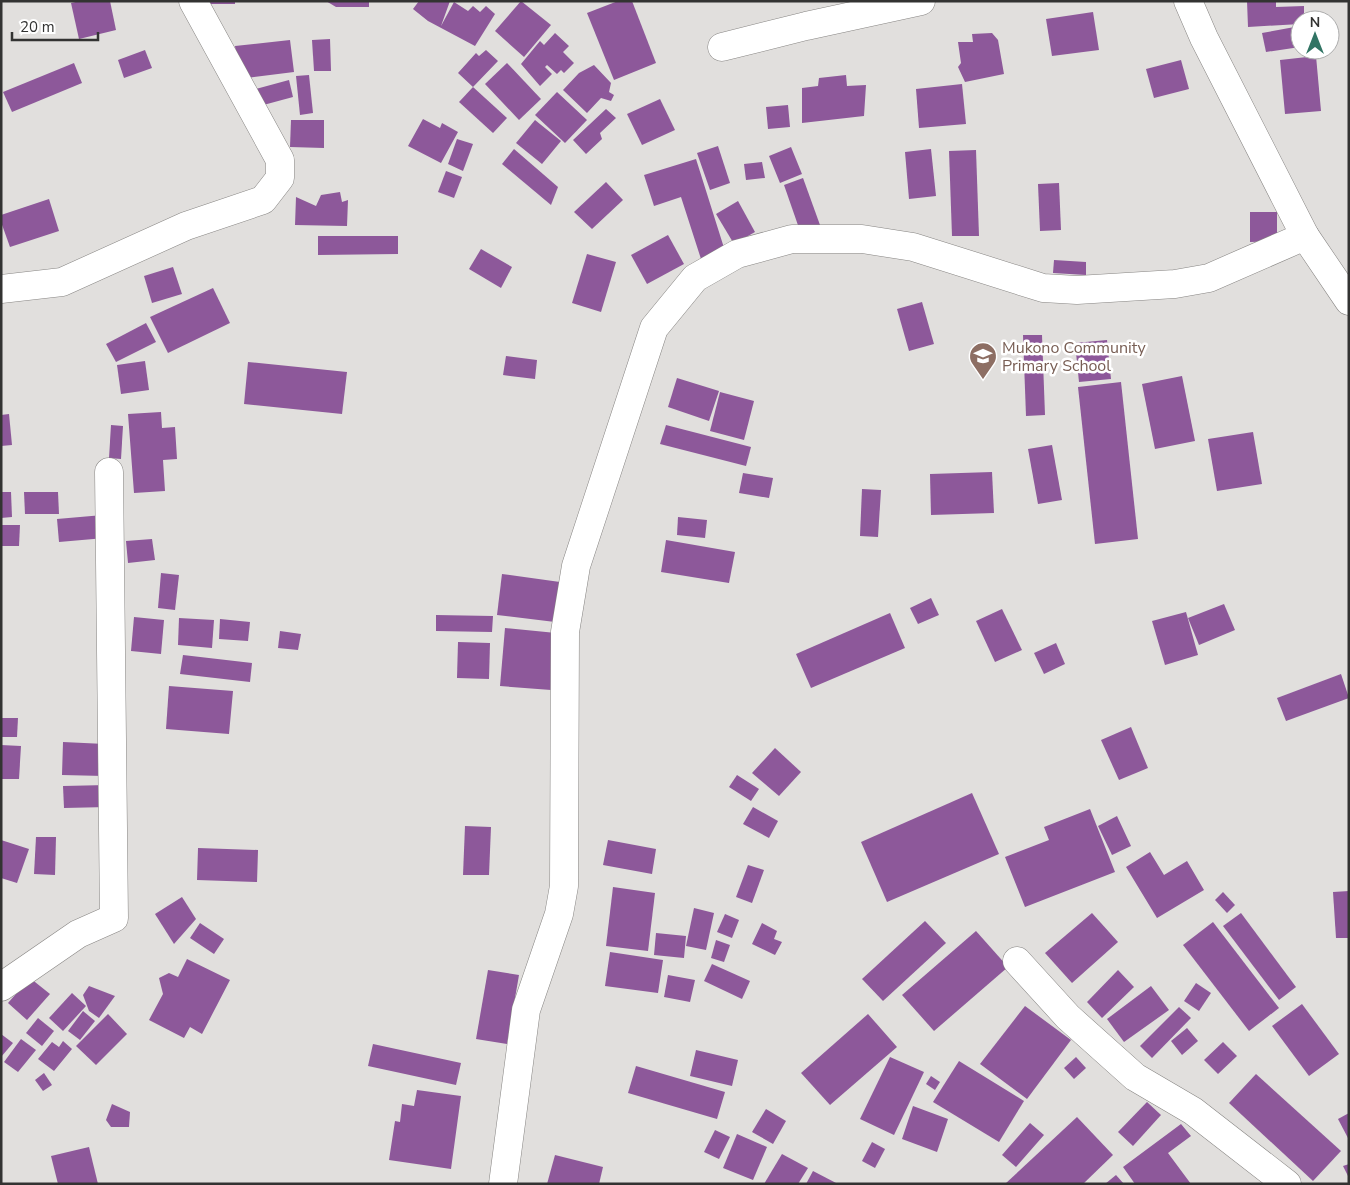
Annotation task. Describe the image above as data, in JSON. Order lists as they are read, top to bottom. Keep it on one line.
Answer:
{"places":{"school or university":["Mukono Community Primary School"]},"scale_bar":"20 m","north":"top"}
